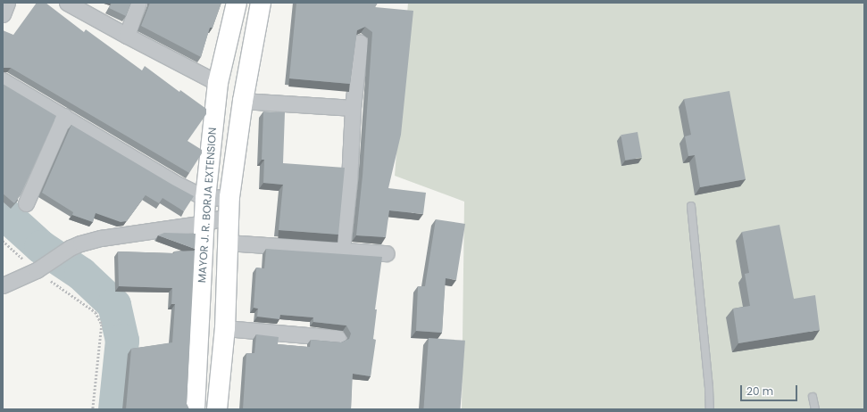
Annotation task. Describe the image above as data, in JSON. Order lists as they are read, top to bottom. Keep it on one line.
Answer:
{"streets":{"main road":["MAYOR J. R. BORJA EXTENSION"]},"scale_bar":"20 m"}
